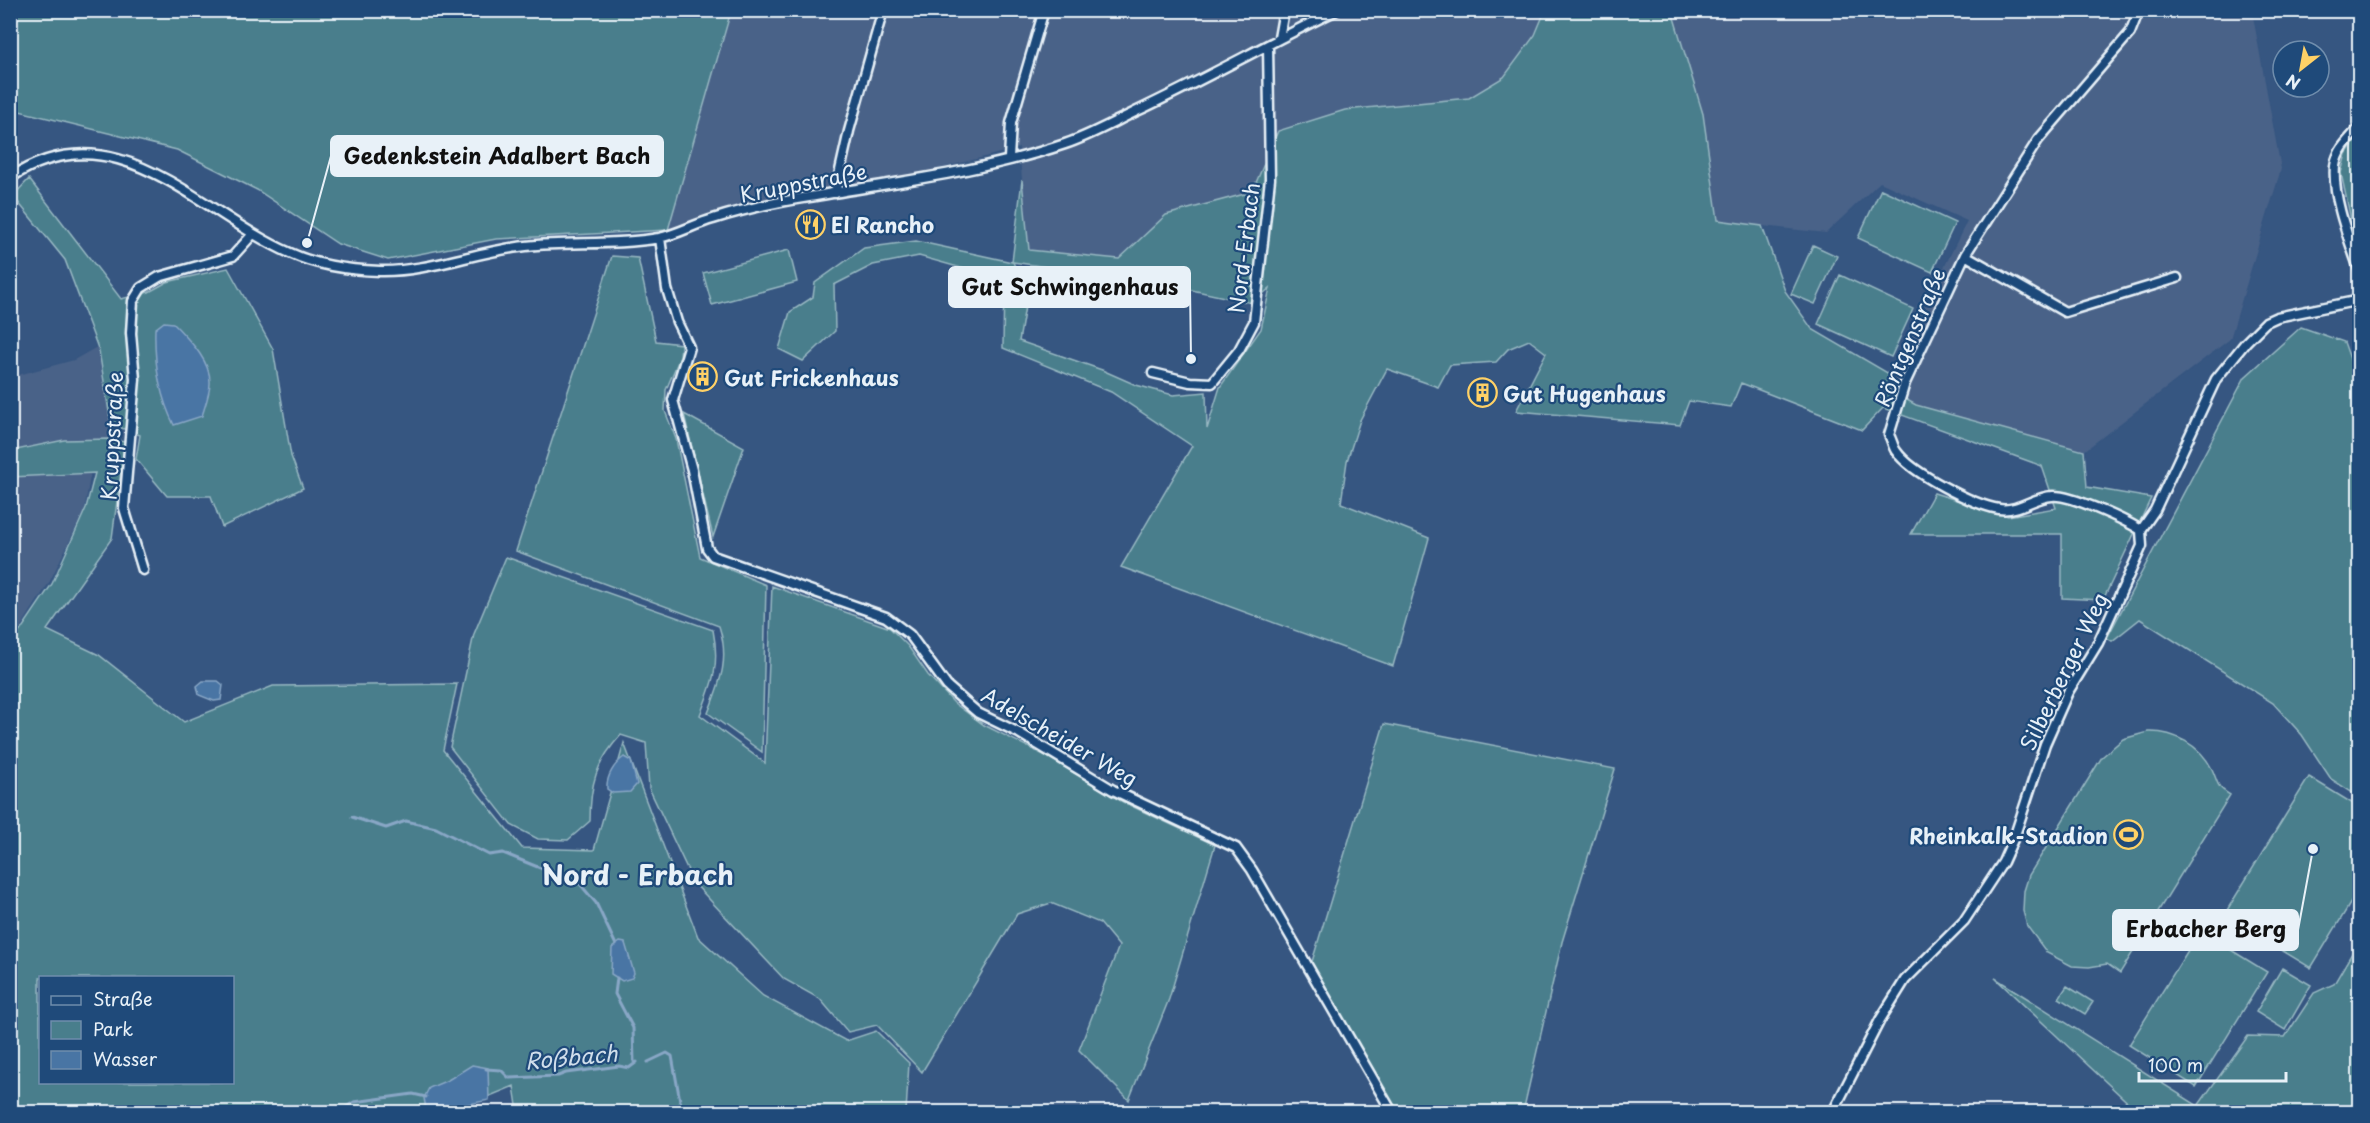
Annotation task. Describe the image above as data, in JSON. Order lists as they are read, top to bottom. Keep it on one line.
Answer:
{"streets":{"street":["Kruppstraße","Nord-Erbach","Röntgenstraße","Silberberger Weg","Adelscheider Weg"]},"crossings":[["Kruppstraße","Nord-Erbach"],["Kruppstraße","Adelscheider Weg"],["Röntgenstraße","Silberberger Weg"]],"districts":["Nord - Erbach"],"water":["Roßbach"],"places":{"restaurant":["El Rancho"],"other":["Gedenkstein Adalbert Bach","Gut Schwingenhaus","Erbacher Berg"],"building":["Gut Frickenhaus","Gut Hugenhaus"],"sports":["Rheinkalk-Stadion"]},"legend":["Straße","Park","Wasser"],"scale_bar":"100 m","north":"bottom left"}
